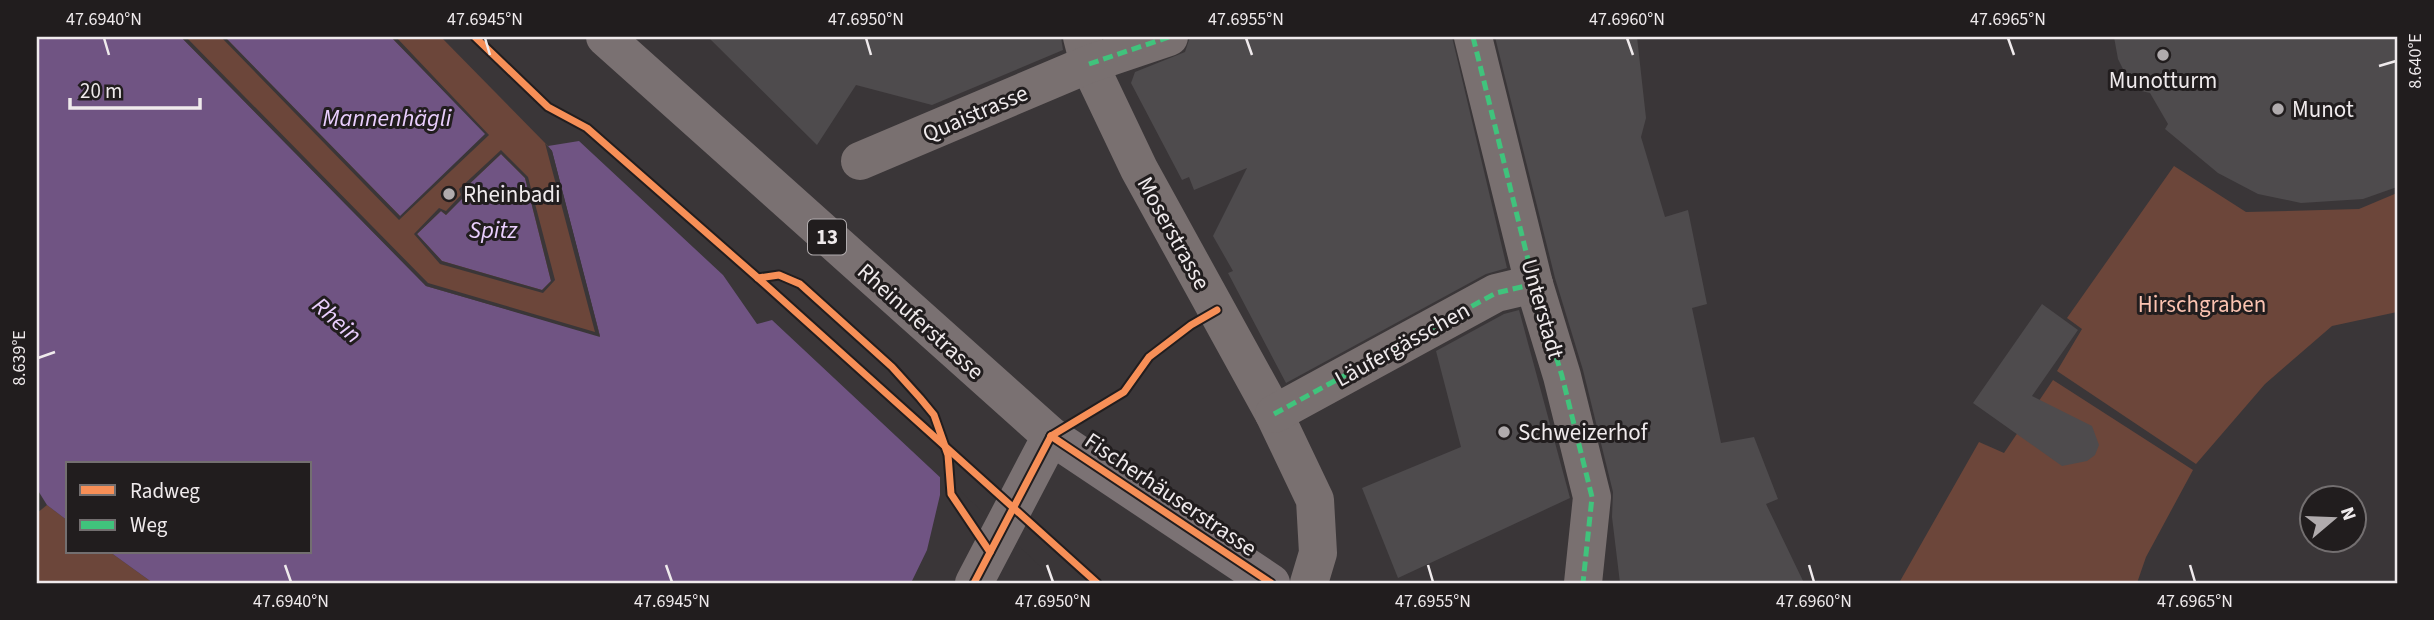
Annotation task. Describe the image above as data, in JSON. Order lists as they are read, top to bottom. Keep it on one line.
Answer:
{"streets":{"main road":["13","Rheinuferstrasse","Fischerhäuserstrasse"],"street":["Quaistrasse","Moserstrasse","Unterstadt","Läufergässchen"]},"crossings":[["Quaistrasse","Moserstrasse"],["Moserstrasse","Läufergässchen"],["Unterstadt","Läufergässchen"],["Rheinuferstrasse","Fischerhäuserstrasse"]],"water":["Mannenhägli","Spitz","Rhein"],"parks":["Hirschgraben"],"places":["Munotturm","Munot","Rheinbadi","Schweizerhof"],"legend":["Radweg","Weg"],"scale_bar":"20 m","north":"right","coordinates":["47.6940°N","47.6945°N","47.6950°N","47.6955°N","47.6960°N","47.6965°N","8.640°E","8.639°E"]}
